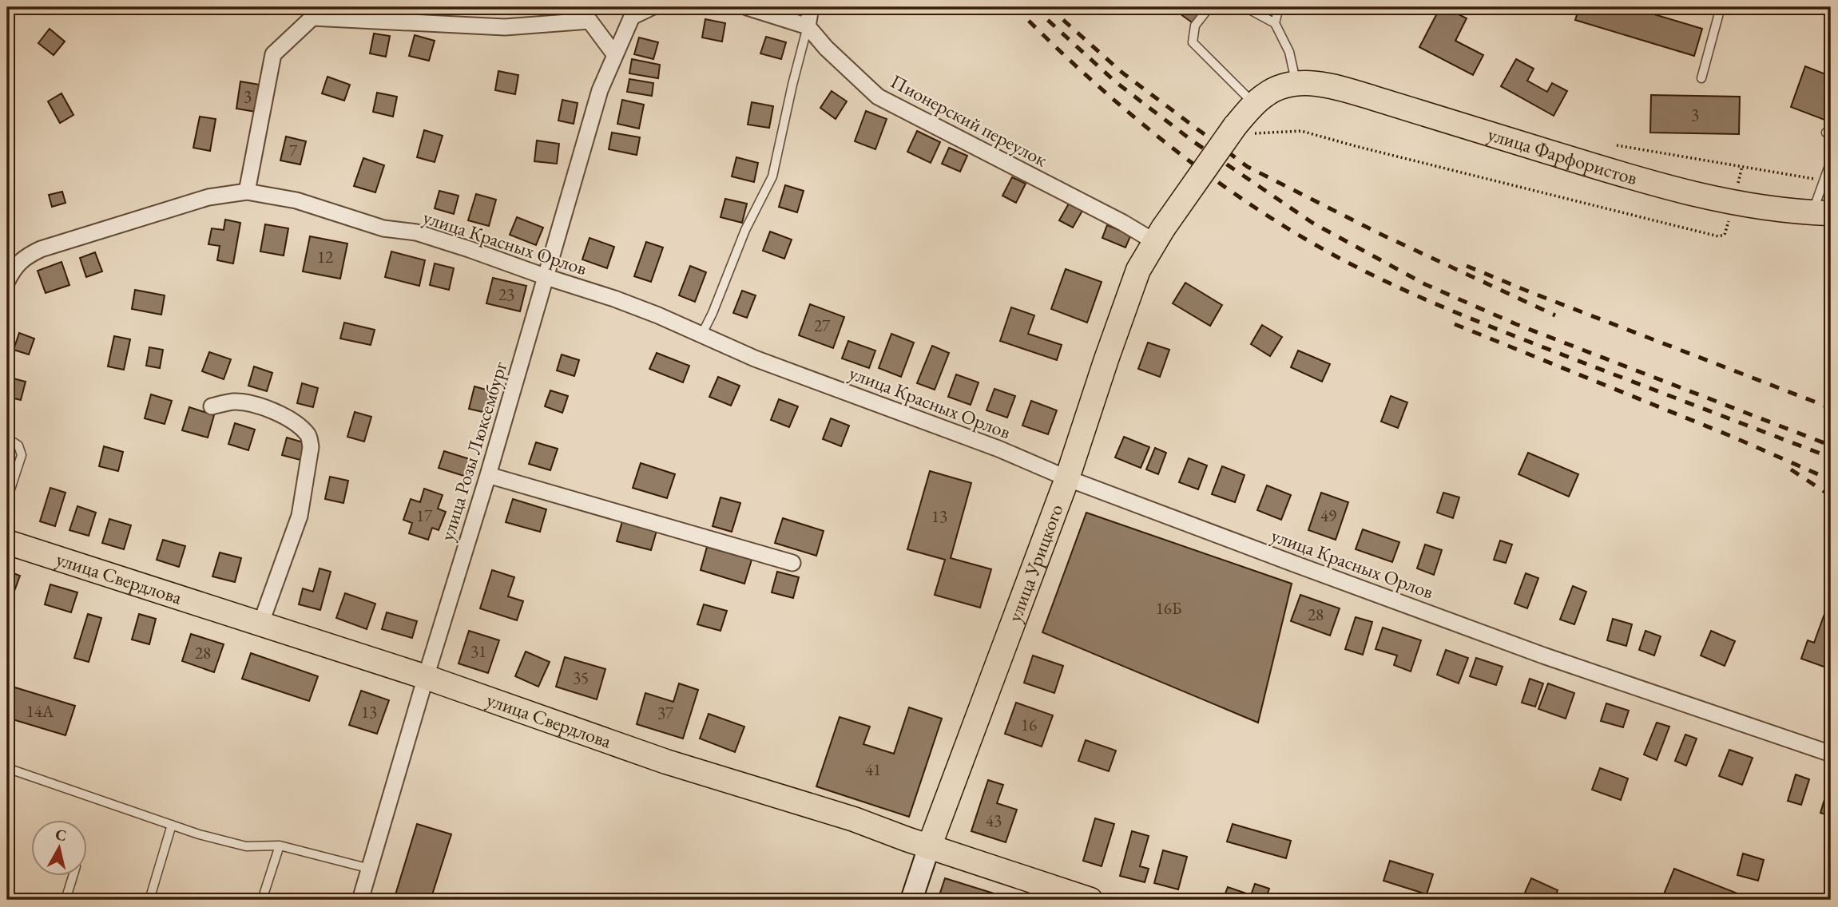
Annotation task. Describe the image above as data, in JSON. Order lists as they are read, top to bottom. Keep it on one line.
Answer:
{"streets":{"main road":["улица Фарфористов","улица Урицкого","улица Свердлова"],"street":["Пионерский переулок","улица Красных Орлов","улица Розы Люксембург"]},"crossings":[["Пионерский переулок","улица Урицкого"],["улица Красных Орлов","улица Розы Люксембург"],["улица Красных Орлов","улица Урицкого"],["улица Розы Люксембург","улица Свердлова"],["улица Урицкого","улица Свердлова"]],"house_numbers":["3","3","7","12","23","27","17","49","13","16Б","28","31","28","35","14А","13","37","16","41","43"],"north":"top"}
